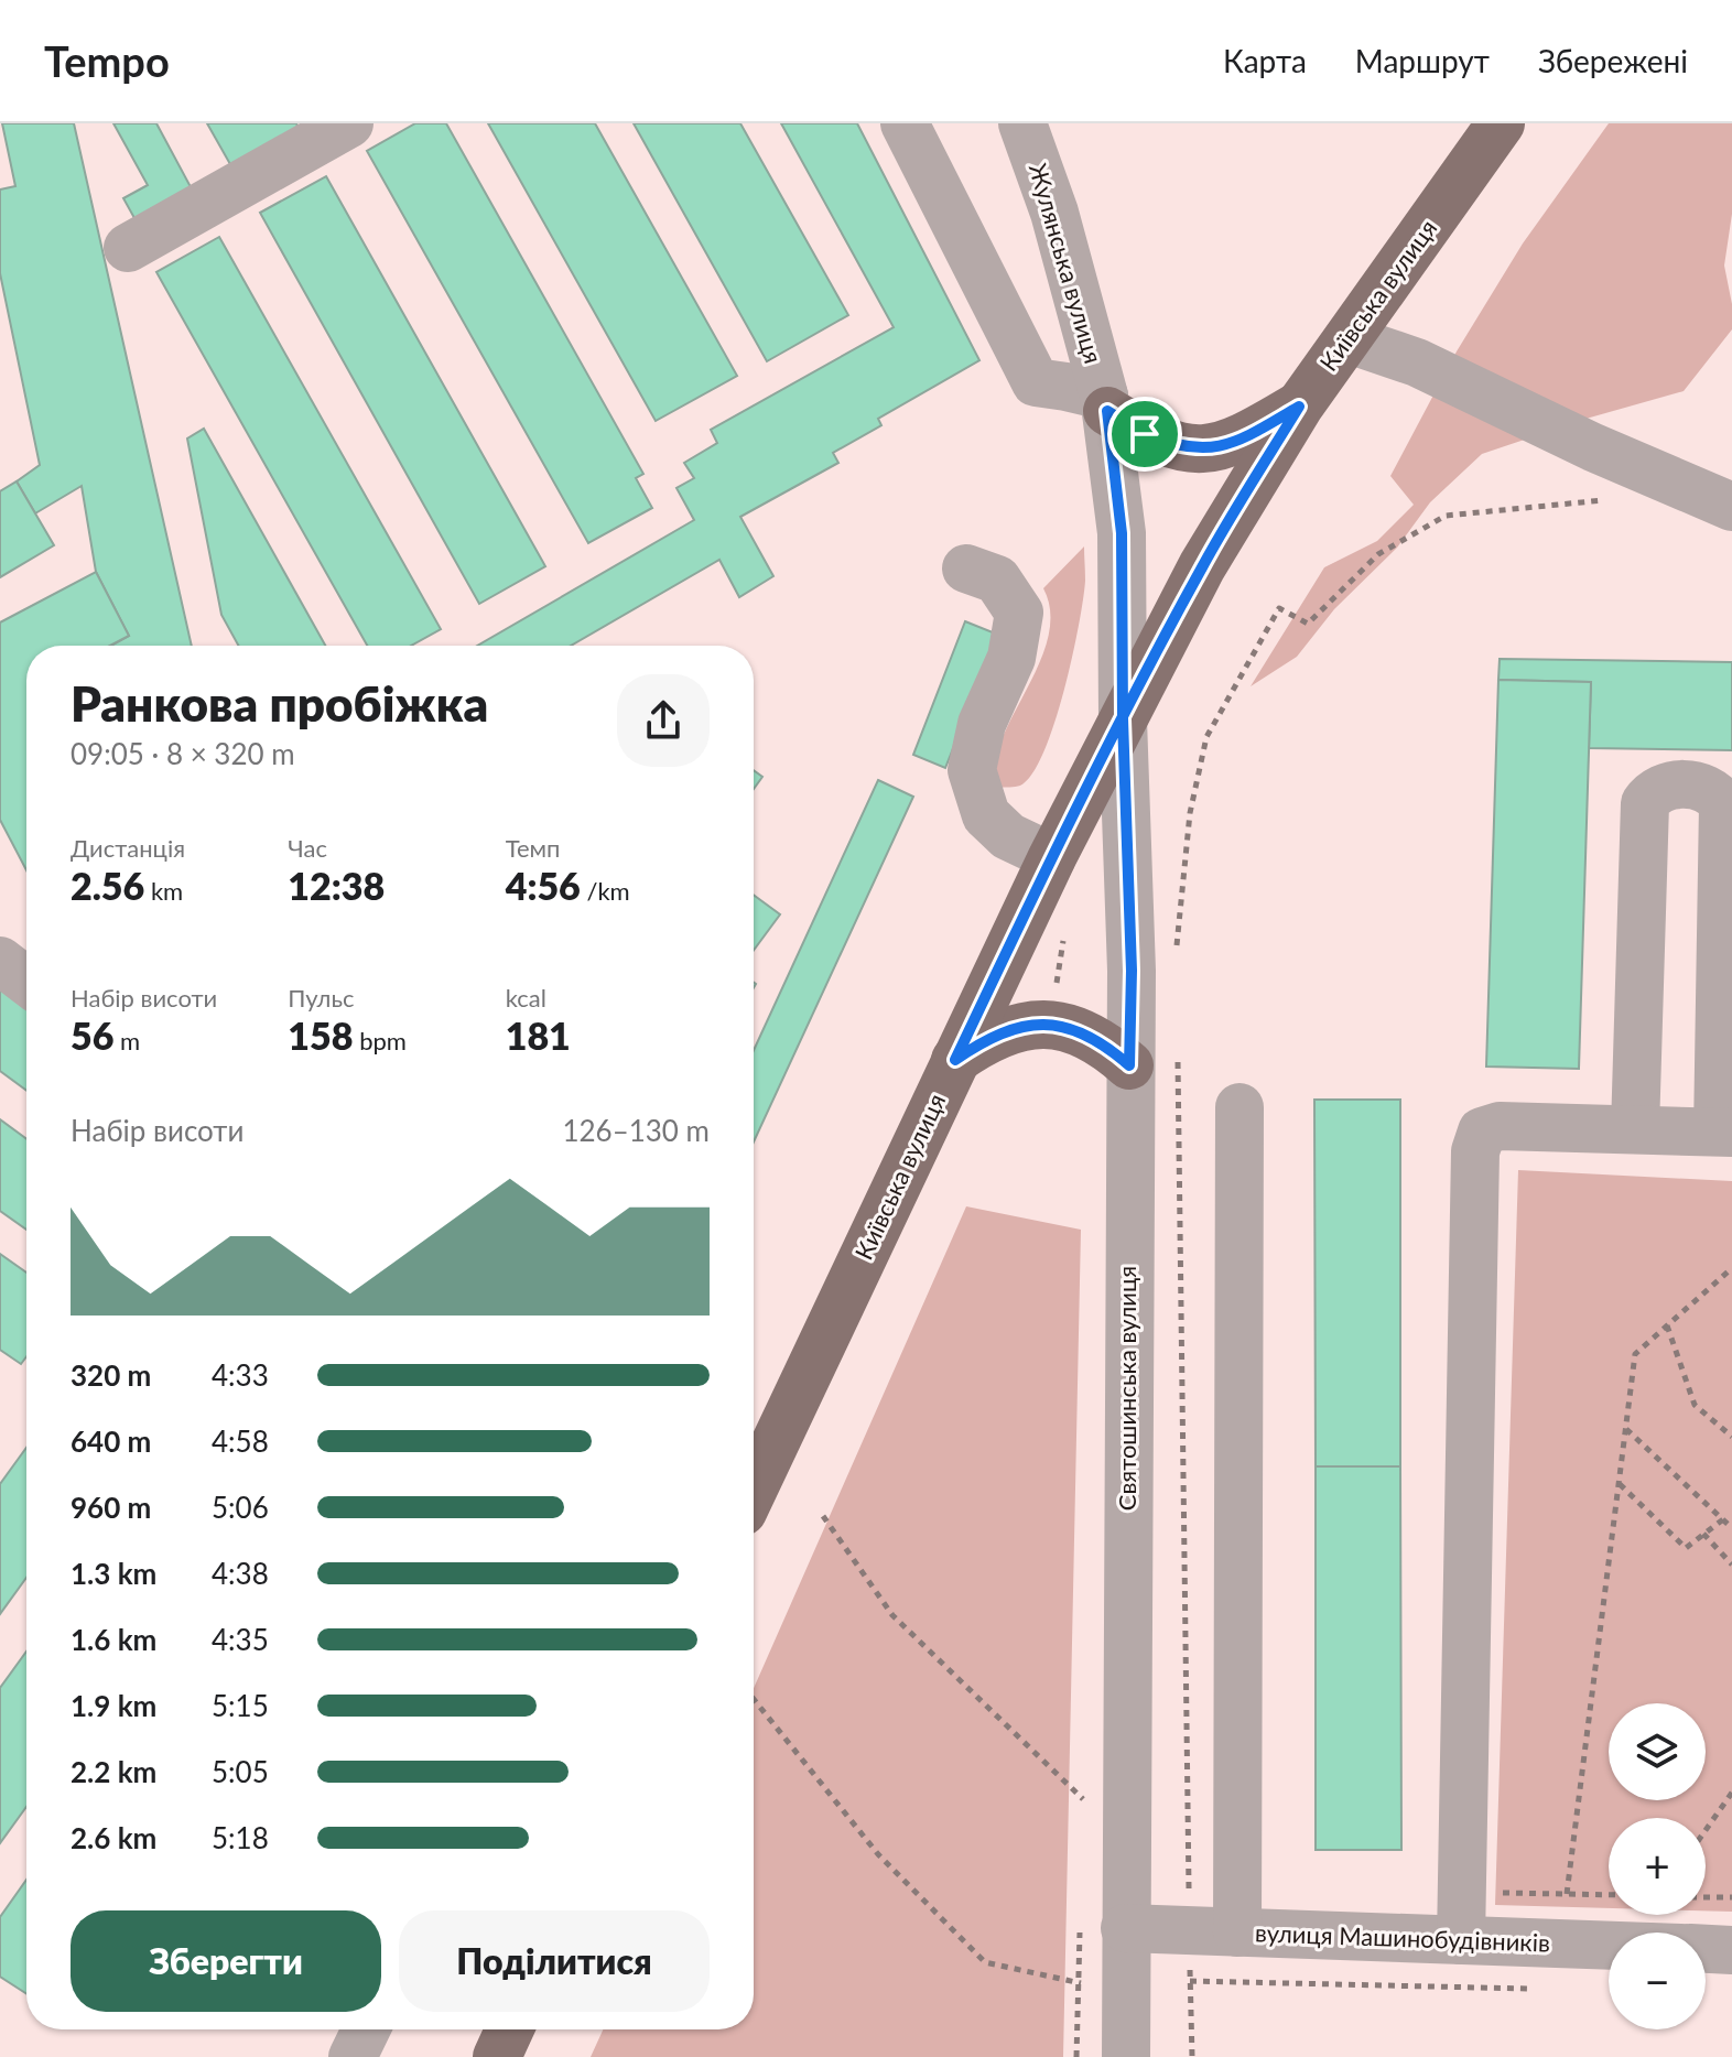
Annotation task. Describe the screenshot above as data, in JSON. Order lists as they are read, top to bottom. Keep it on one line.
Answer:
{"streets":{"main road":["Київська вулиця"],"street":["Жулянська вулиця","Святошинська вулиця","вулиця Машинобудівників"]},"crossings":[["Жулянська вулиця","Київська вулиця"],["Жулянська вулиця","Святошинська вулиця"],["Київська вулиця","Святошинська вулиця"],["Святошинська вулиця","вулиця Машинобудівників"]],"page":{"header":"Tempo","nav":["Карта","Маршрут","Збережені"],"heading":["Ранкова пробіжка","09:05 · 8 × 320 m"],"stats":[["Дистанція","2.56 km"],["Час","12:38"],["Темп","4:56 /km"],["Набір висоти","56 m"],["Пульс","158 bpm"],["kcal","181"]],"chart":["Набір висоти","126–130 m"],"list":[{"name":"320 m","note":"4:33"},{"name":"640 m","note":"4:58"},{"name":"960 m","note":"5:06"},{"name":"1.3 km","note":"4:38"},{"name":"1.6 km","note":"4:35"},{"name":"1.9 km","note":"5:15"},{"name":"2.2 km","note":"5:05"},{"name":"2.6 km","note":"5:18"}],"map_buttons":["+","−"],"buttons":["Зберегти","Поділитися"]}}
